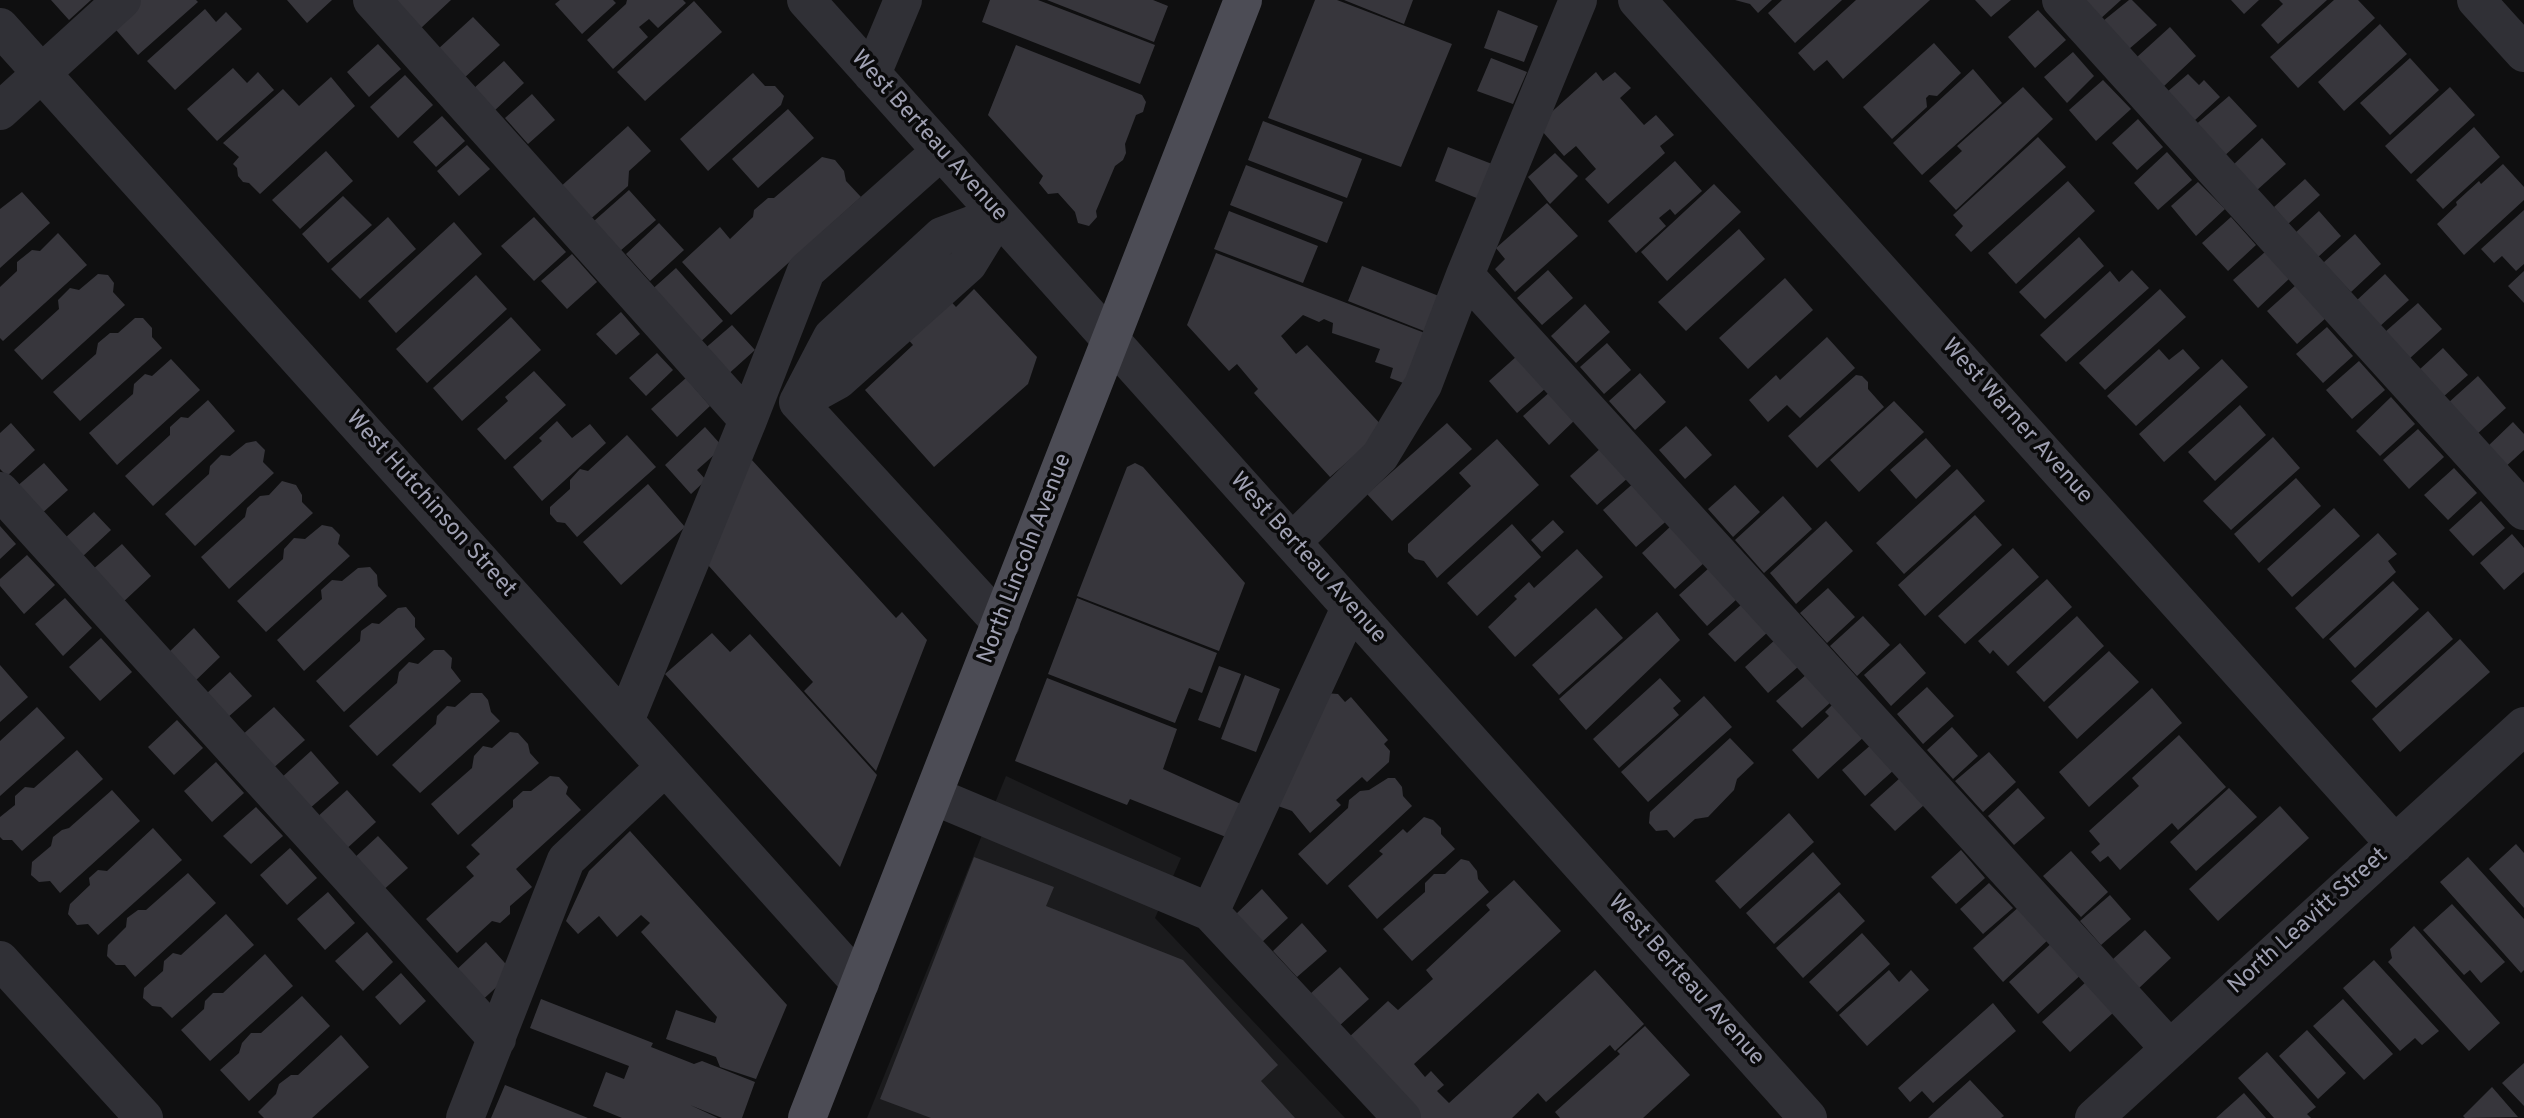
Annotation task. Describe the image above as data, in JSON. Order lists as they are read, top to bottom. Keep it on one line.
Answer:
{"streets":{"main road":["North Lincoln Avenue"],"street":["West Berteau Avenue","West Warner Avenue","West Hutchinson Street","North Leavitt Street"]},"crossings":[["West Berteau Avenue","North Lincoln Avenue"],["West Warner Avenue","North Leavitt Street"],["West Hutchinson Street","North Lincoln Avenue"]]}
